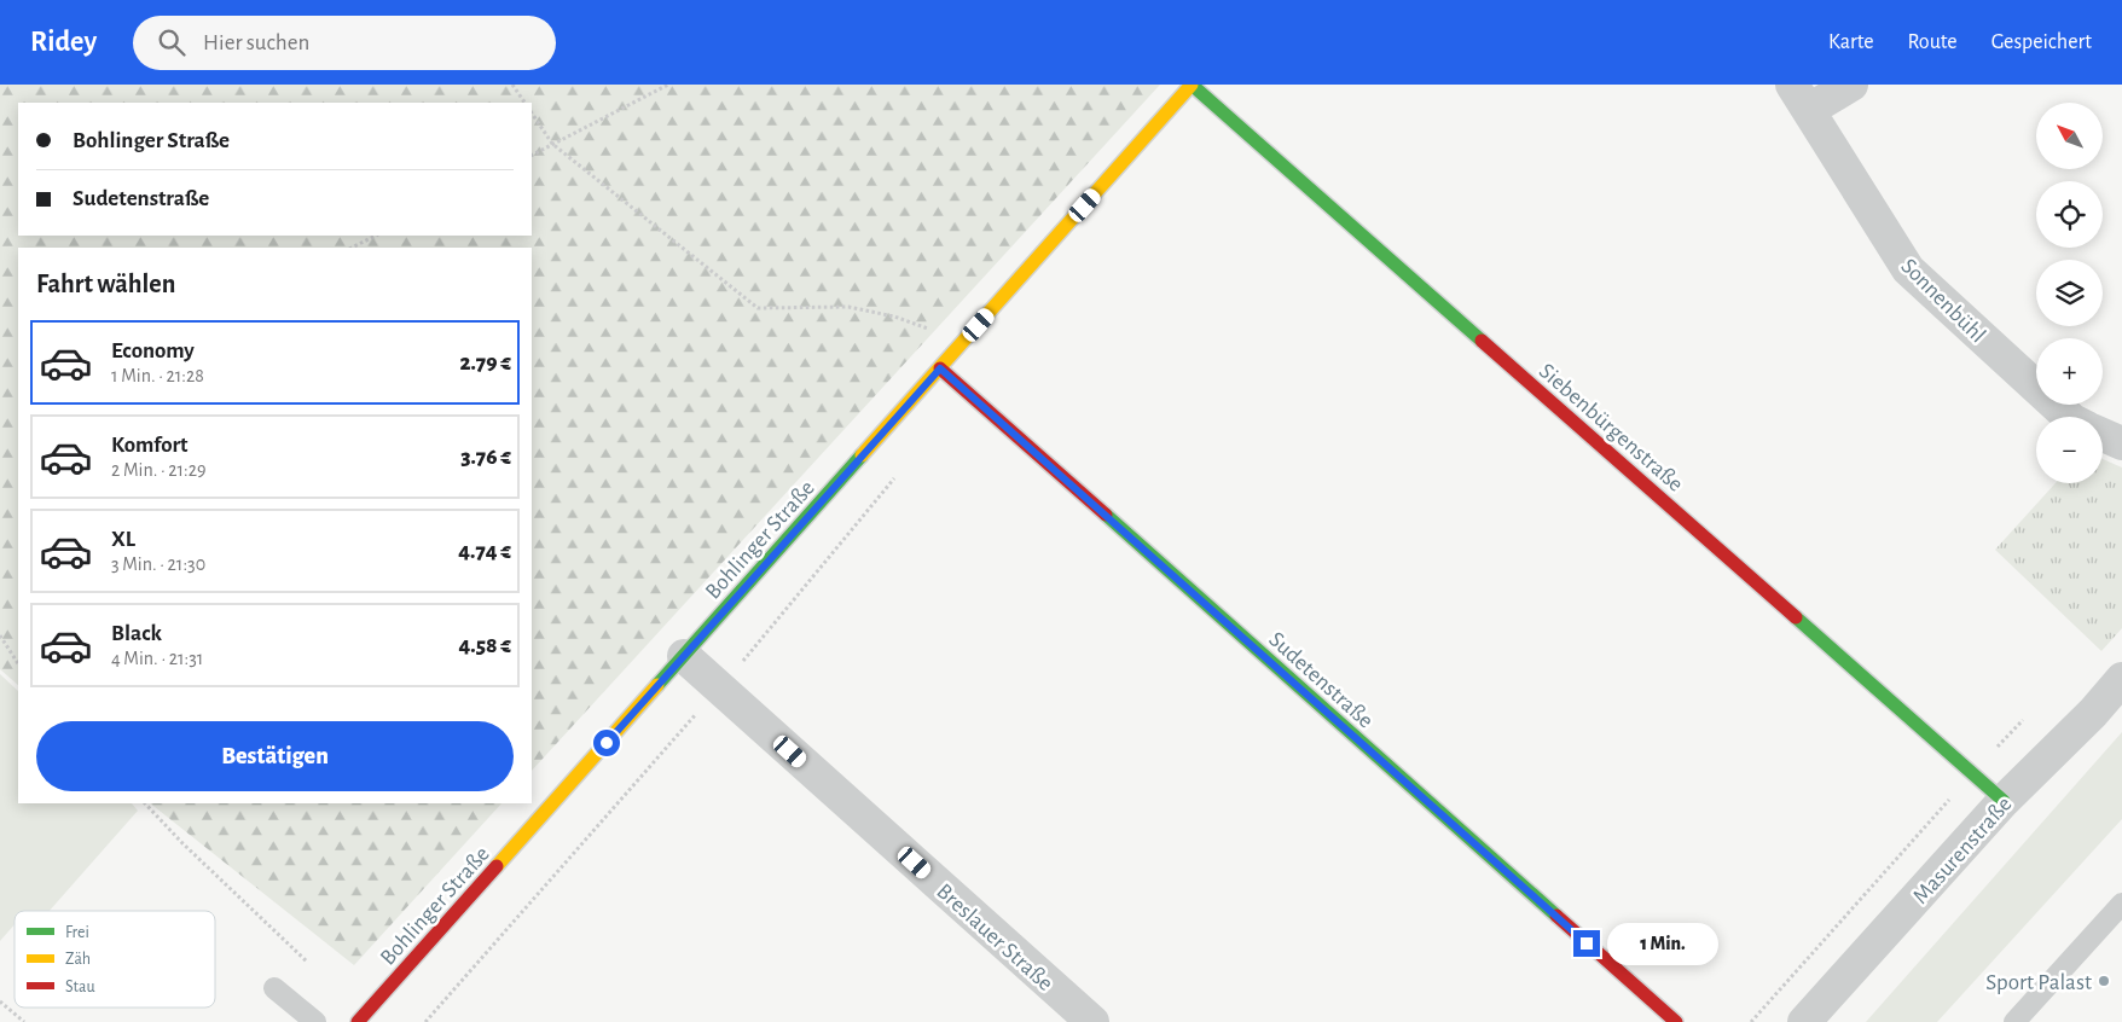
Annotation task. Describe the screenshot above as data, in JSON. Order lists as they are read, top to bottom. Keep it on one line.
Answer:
{"streets":{"street":["Sonnenbühl","Siebenbürgenstraße","Bohlinger Straße","Sudetenstraße","Masurenstraße","Breslauer Straße"]},"crossings":[["Siebenbürgenstraße","Bohlinger Straße"],["Siebenbürgenstraße","Masurenstraße"],["Bohlinger Straße","Sudetenstraße"],["Bohlinger Straße","Breslauer Straße"]],"places":["Sport Palast"],"legend":["Frei","Zäh","Stau"],"north":"top left","page":{"header":"Ridey","search":"Hier suchen","nav":["Karte","Route","Gespeichert"],"map_buttons":["+","−"],"banner":["Bohlinger Straße","Sudetenstraße"],"heading":"Fahrt wählen","list":[{"name":"Economy","note":"1 Min. · 21:28","value":"2.79 €"},{"name":"Komfort","note":"2 Min. · 21:29","value":"3.76 €"},{"name":"XL","note":"3 Min. · 21:30","value":"4.74 €"},{"name":"Black","note":"4 Min. · 21:31","value":"4.58 €"}],"buttons":"Bestätigen","bubble":"1 Min."}}
